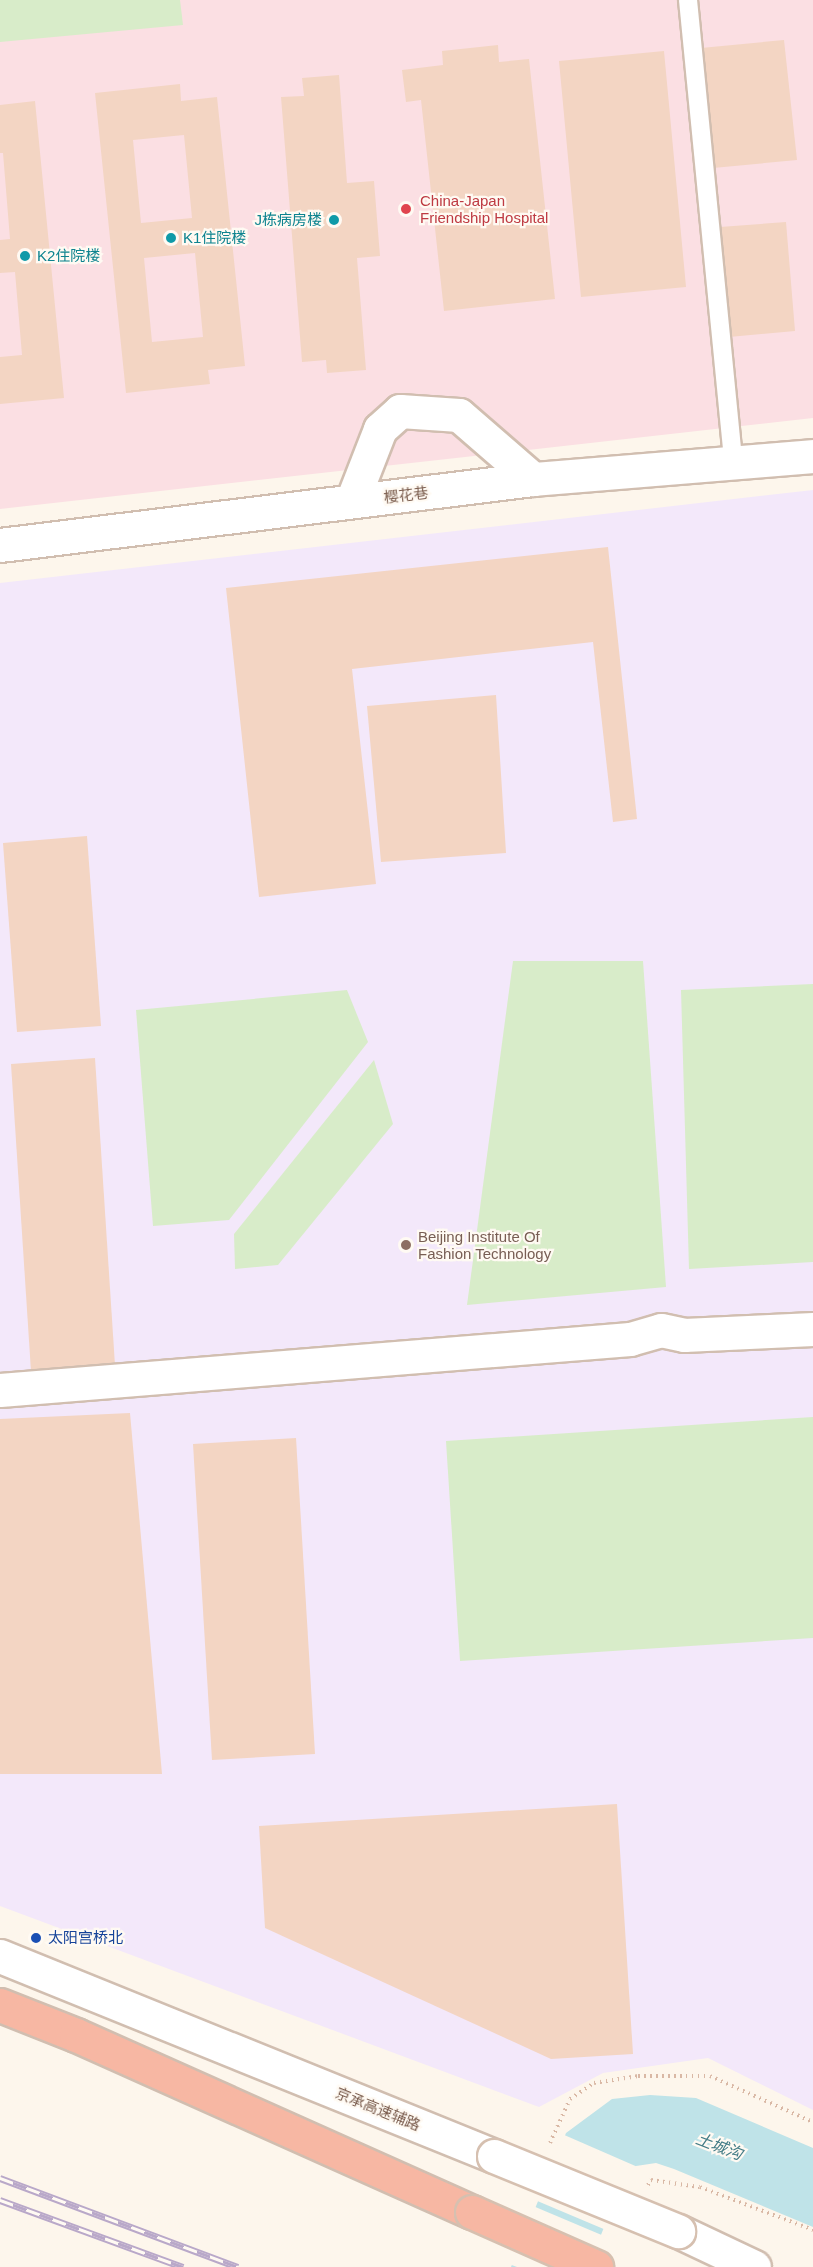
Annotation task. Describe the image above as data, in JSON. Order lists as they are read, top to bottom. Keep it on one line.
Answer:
{"streets":{"street":["樱花巷","京承高速辅路"]},"water":["土城沟"],"places":["China-Japan Friendship Hospital","J栋病房楼","K1住院楼","K2住院楼","Beijing Institute Of Fashion Technology","太阳宫桥北"]}
